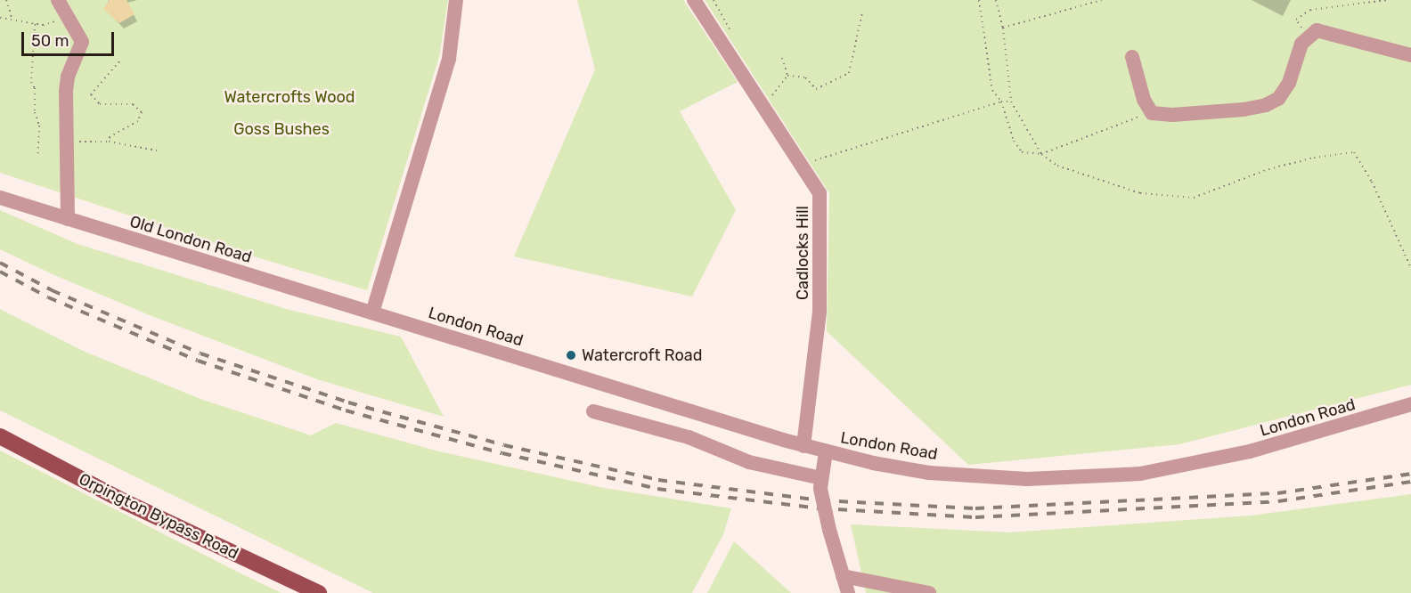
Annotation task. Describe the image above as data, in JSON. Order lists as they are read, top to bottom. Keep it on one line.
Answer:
{"streets":{"main road":["Orpington Bypass Road"],"street":["Old London Road","Cadlocks Hill","London Road"]},"crossings":[["Old London Road","London Road"],["Cadlocks Hill","London Road"]],"parks":["Watercrofts Wood","Goss Bushes"],"places":["Watercroft Road"],"scale_bar":"50 m"}
